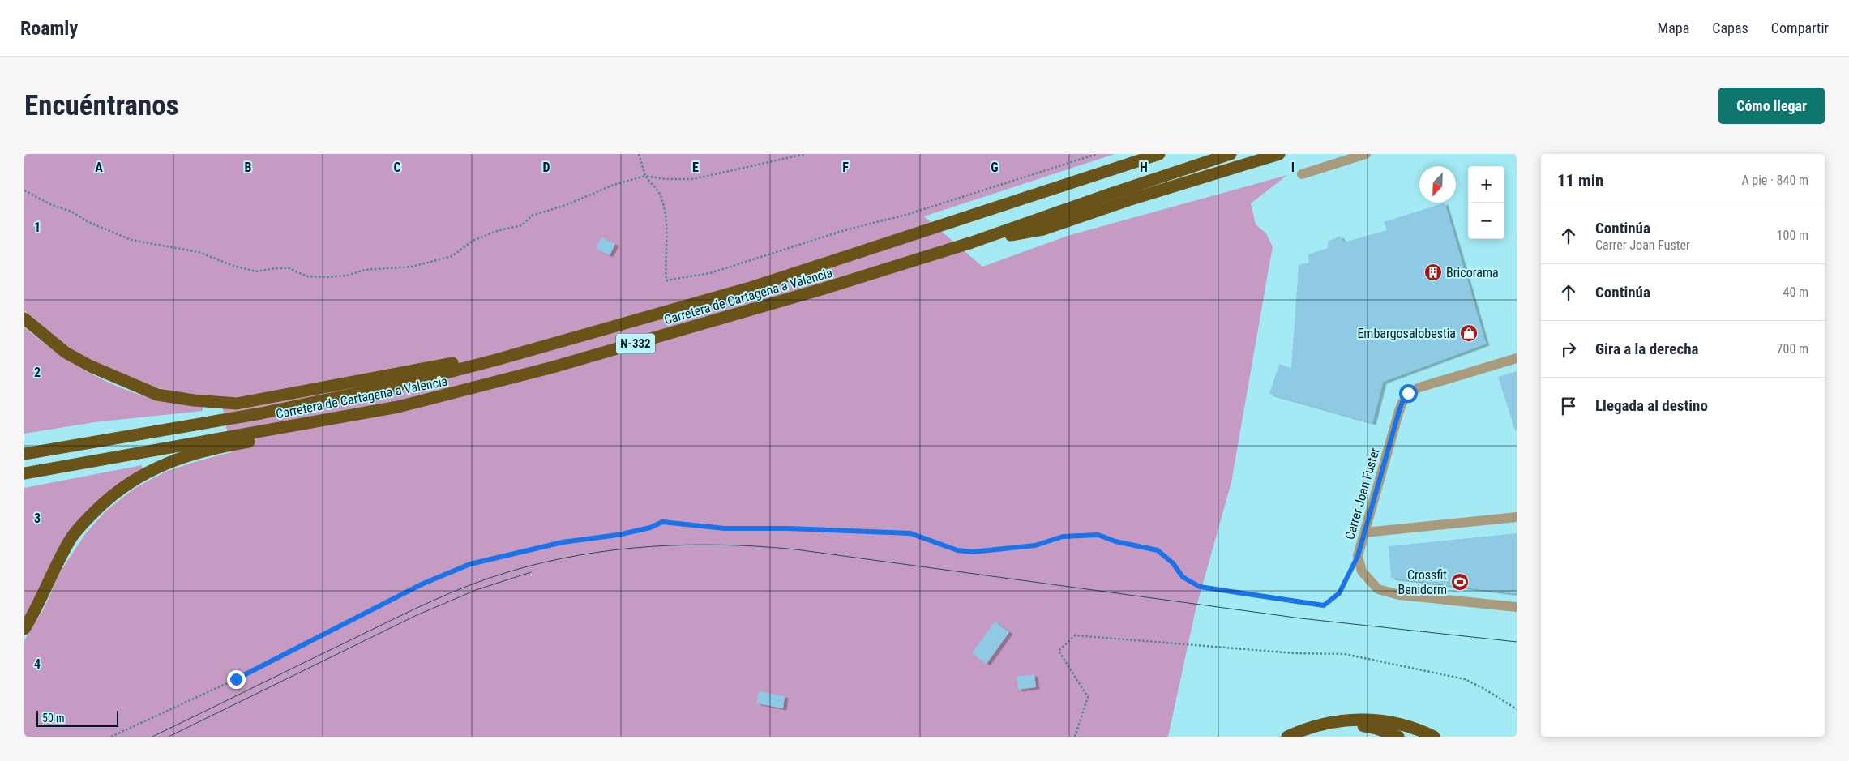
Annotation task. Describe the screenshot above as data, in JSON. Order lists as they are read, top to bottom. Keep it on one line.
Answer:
{"streets":{"highway":["Carretera de Cartagena a Valencia","N-332"],"street":["Carrer Joan Fuster"]},"places":{"building":["Bricorama"],"shop":["Embargosalobestia"],"sports":["Crossfit Benidorm"]},"scale_bar":"50 m","north":"bottom left","page":{"header":"Roamly","nav":["Mapa","Capas","Compartir"],"buttons":"Cómo llegar","title":"Encuéntranos","heading":["11 min","A pie · 840 m"],"map_buttons":["+","−"],"list":[["Continúa","Carrer Joan Fuster","100 m"],["Continúa","40 m"],["Gira a la derecha","700 m"],"Llegada al destino"],"scale":"50 m"},"grid":{"columns":["A","B","C","D","E","F","G","H","I"],"rows":["1","2","3","4"]}}
